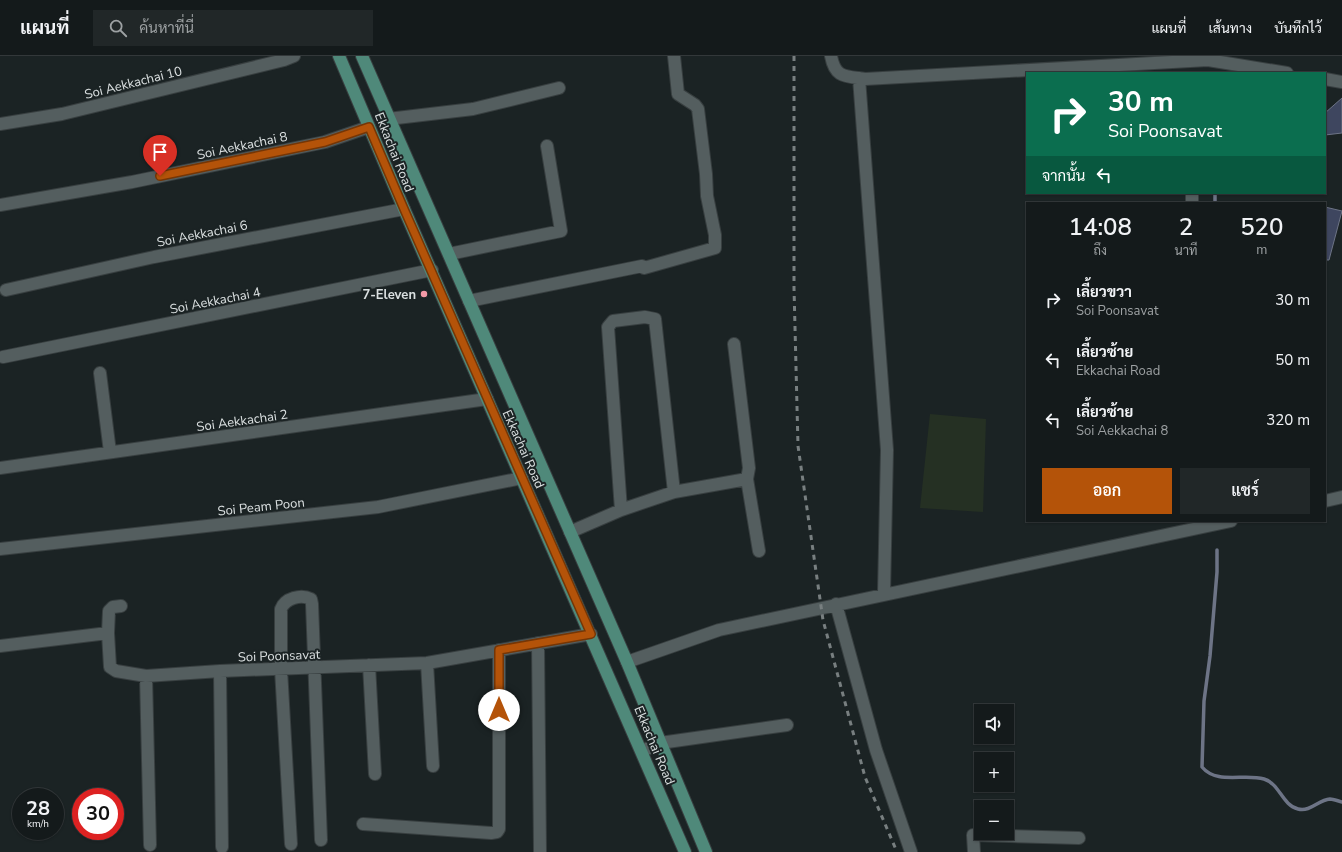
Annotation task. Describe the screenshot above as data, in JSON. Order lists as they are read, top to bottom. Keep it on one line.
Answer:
{"streets":{"main road":["Ekkachai Road"],"street":["Soi Aekkachai 10","Soi Aekkachai 8","Soi Aekkachai 6","Soi Aekkachai 4","Soi Aekkachai 2","Soi Peam Poon","Soi Poonsavat"]},"crossings":[["Soi Aekkachai 8","Ekkachai Road"],["Ekkachai Road","Soi Aekkachai 6"],["Ekkachai Road","Soi Aekkachai 4"],["Ekkachai Road","Soi Aekkachai 2"],["Ekkachai Road","Soi Peam Poon"],["Ekkachai Road","Soi Poonsavat"]],"places":["7-Eleven"],"page":{"header":"แผนที่","search":"ค้นหาที่นี่","nav":["แผนที่","เส้นทาง","บันทึกไว้"],"turn":["30 m","Soi Poonsavat"],"then":"จากนั้น","eta":["14:08","ถึง","2","นาที","520","m"],"list":[{"name":"เลี้ยวขวา","note":"Soi Poonsavat","value":"30 m"},{"name":"เลี้ยวซ้าย","note":"Ekkachai Road","value":"50 m"},{"name":"เลี้ยวซ้าย","note":"Soi Aekkachai 8","value":"320 m"}],"buttons":["ออก","แชร์"],"map_buttons":["+","−"],"speed":"28 km/h","limit":"30"}}
